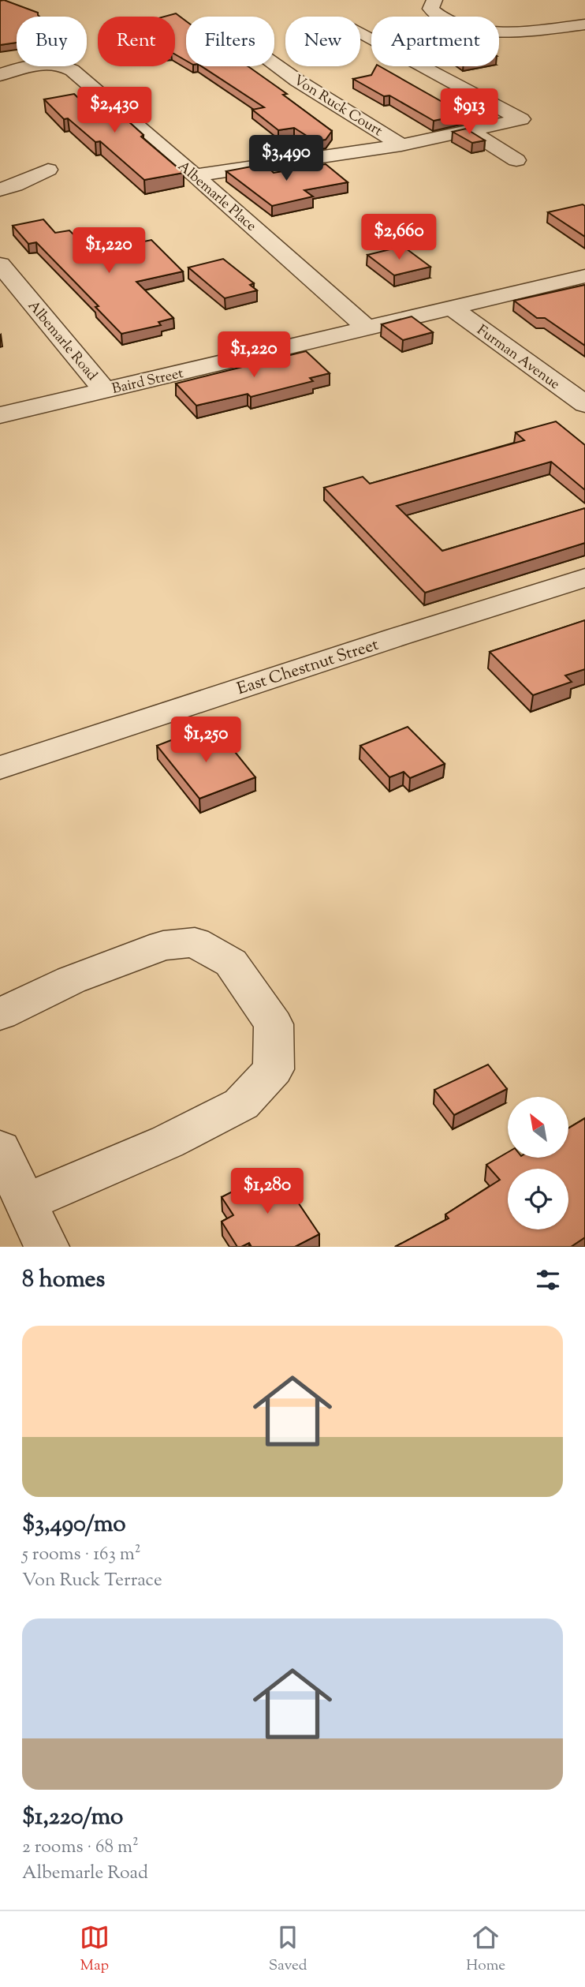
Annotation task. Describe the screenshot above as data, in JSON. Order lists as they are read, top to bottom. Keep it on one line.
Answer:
{"streets":{"street":["Von Ruck Court","Albemarle Place","Albemarle Road","Furman Avenue","Baird Street","East Chestnut Street"]},"crossings":[["Albemarle Place","Baird Street"],["Albemarle Road","Baird Street"],["Furman Avenue","Baird Street"]],"north":"top left","page":{"chip":["Buy","Rent","Filters","New","Apartment"],"price":["$2,430","$913","$3,490","$2,660","$1,220","$1,220","$1,250","$1,280"],"heading":"8 homes","list":[{"name":"$3,490/mo","note":"5 rooms · 163 m² · Von Ruck Terrace"},{"name":"$1,220/mo","note":"2 rooms · 68 m² · Albemarle Road"}],"tabs":["Map","Saved","Home"]}}
